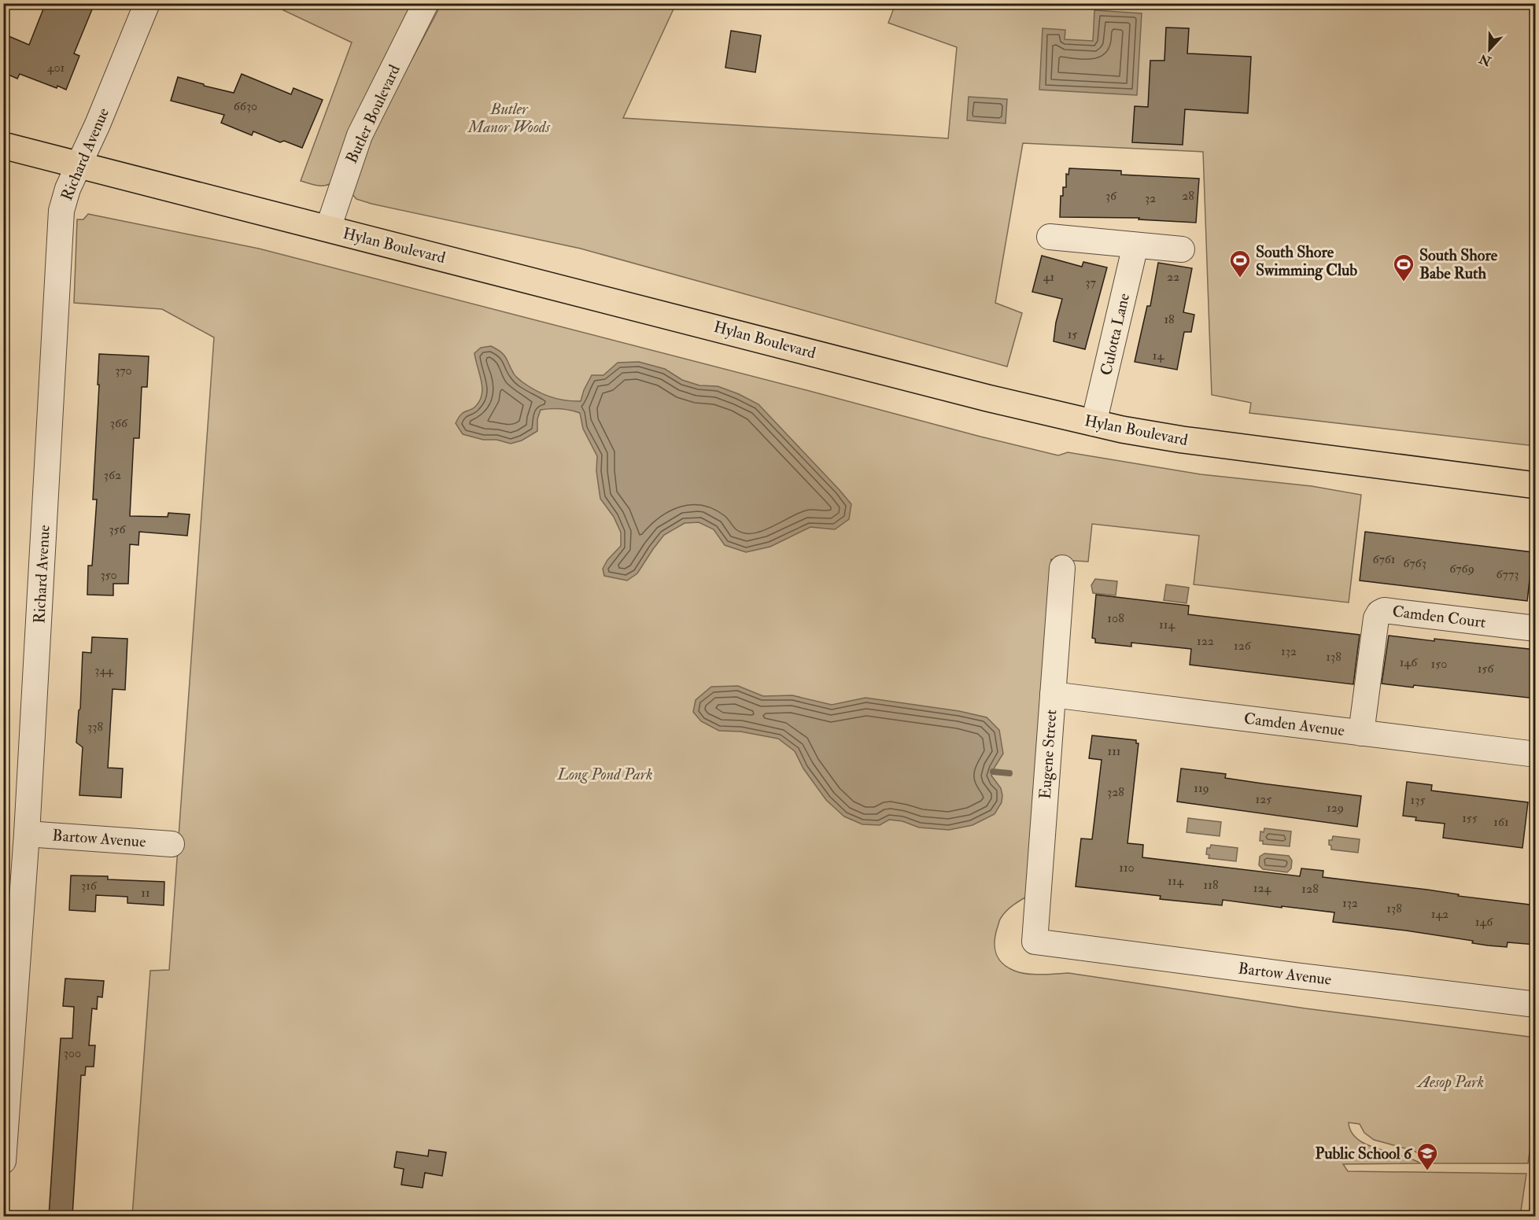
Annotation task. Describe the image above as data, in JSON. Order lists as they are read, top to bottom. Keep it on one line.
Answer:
{"streets":{"main road":["Hylan Boulevard"],"street":["Butler Boulevard","Richard Avenue","Culotta Lane","Camden Court","Camden Avenue","Eugene Street","Bartow Avenue"]},"crossings":[["Butler Boulevard","Hylan Boulevard"],["Richard Avenue","Hylan Boulevard"],["Richard Avenue","Bartow Avenue"],["Hylan Boulevard","Culotta Lane"],["Camden Court","Camden Avenue"],["Camden Avenue","Eugene Street"],["Eugene Street","Bartow Avenue"]],"parks":["Butler Manor Woods","Long Pond Park","Aesop Park"],"places":{"sports":["South Shore Swimming Club","South Shore Babe Ruth"],"school or university":["Public School 6"]},"house_numbers":["401","6630","36","28","32","41","22","37","18","15","14","370","366","362","356","6761","6763","6769","6773","350","108","114","122","126","132","138","146","150","156","344","338","111","119","328","125","135","129","155","161","110","114","118","316","124","128","11","132","138","142","146","300"],"north":"bottom"}
